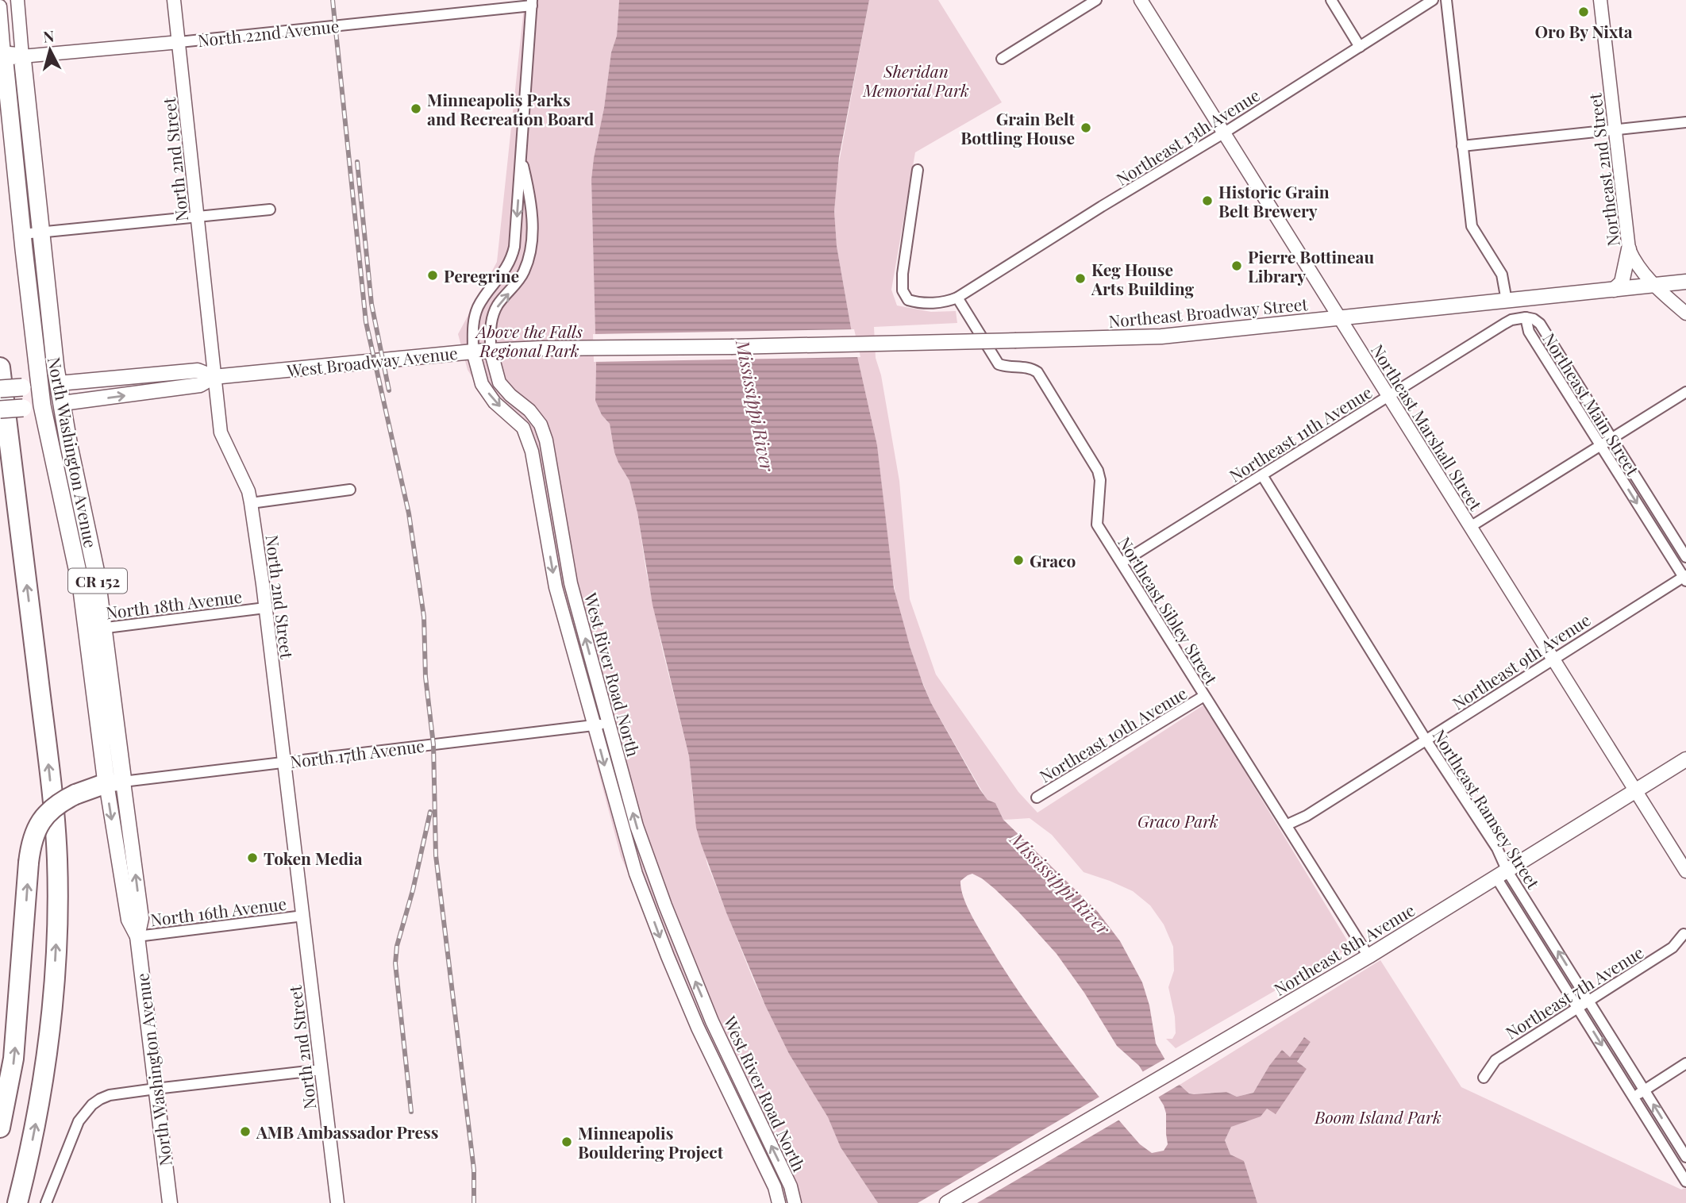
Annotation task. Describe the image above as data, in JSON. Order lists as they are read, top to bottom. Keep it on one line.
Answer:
{"streets":{"main road":["Northeast Broadway Street","West Broadway Avenue","North Washington Avenue","CR 152","Northeast 8th Avenue"],"street":["North 22nd Avenue","Northeast 13th Avenue","North 2nd Street","Northeast 2nd Street","Northeast Main Street","Northeast Marshall Street","Northeast 11th Avenue","North 18th Avenue","Northeast Sibley Street","Northeast 9th Avenue","West River Road North","Northeast 10th Avenue","North 17th Avenue","Northeast Ramsey Street","North 16th Avenue","Northeast 7th Avenue"]},"crossings":[["North 22nd Avenue","North 2nd Street"],["North 22nd Avenue","North Washington Avenue"],["North 22nd Avenue","West River Road North"],["Northeast 13th Avenue","Northeast Marshall Street"],["Northeast 13th Avenue","Northeast Sibley Street"],["North 2nd Street","West Broadway Avenue"],["North 2nd Street","North 18th Avenue"],["North 2nd Street","North 17th Avenue"],["North 2nd Street","North 16th Avenue"],["Northeast 2nd Street","Northeast Broadway Street"],["Northeast Broadway Street","West Broadway Avenue"],["Northeast Broadway Street","Northeast Marshall Street"],["West Broadway Avenue","North Washington Avenue"],["West Broadway Avenue","West River Road North"],["Northeast Main Street","Northeast 11th Avenue"],["Northeast Main Street","Northeast 9th Avenue"],["Northeast Marshall Street","Northeast 11th Avenue"],["Northeast Marshall Street","Northeast 9th Avenue"],["Northeast Marshall Street","Northeast 8th Avenue"],["Northeast 11th Avenue","Northeast Sibley Street"],["Northeast 11th Avenue","Northeast Ramsey Street"],["North Washington Avenue","North 18th Avenue"],["North Washington Avenue","North 17th Avenue"],["North Washington Avenue","North 16th Avenue"],["Northeast Sibley Street","Northeast 9th Avenue"],["Northeast Sibley Street","Northeast 10th Avenue"],["Northeast Sibley Street","Northeast 8th Avenue"],["Northeast 9th Avenue","Northeast Ramsey Street"],["West River Road North","North 17th Avenue"],["Northeast Ramsey Street","Northeast 8th Avenue"],["Northeast Ramsey Street","Northeast 7th Avenue"]],"water":["Mississippi River"],"parks":["Sheridan Memorial Park","Above the Falls Regional Park","Graco Park","Boom Island Park"],"places":["Oro By Nixta","Minneapolis Parks and Recreation Board","Grain Belt Bottling House","Historic Grain Belt Brewery","Pierre Bottineau Library","Peregrine","Keg House Arts Building","Graco","Token Media","AMB Ambassador Press","Minneapolis Bouldering Project"],"north":"top"}
